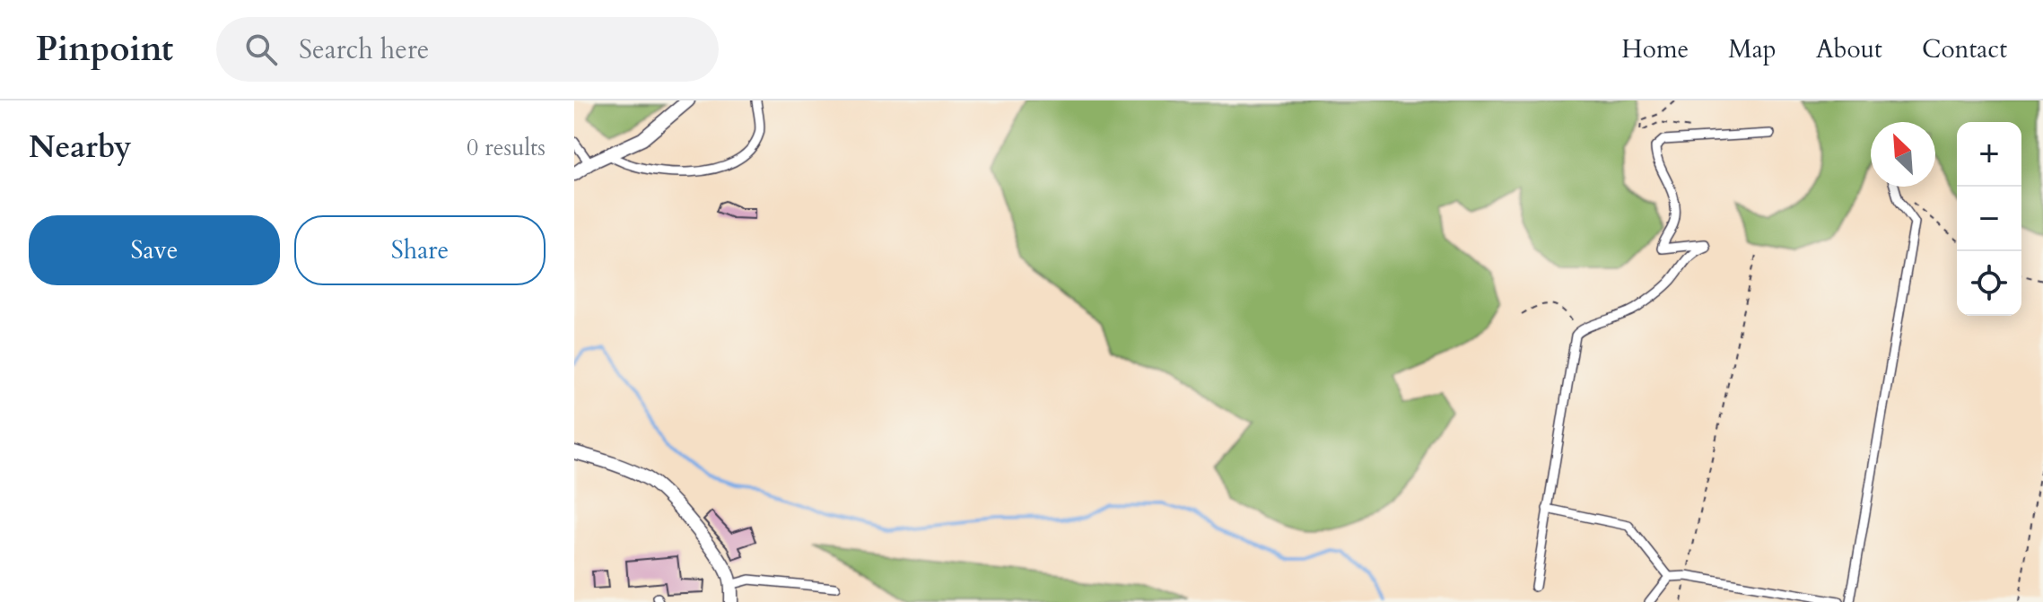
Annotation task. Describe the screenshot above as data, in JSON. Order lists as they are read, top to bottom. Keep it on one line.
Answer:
{"north":"top left","page":{"header":"Pinpoint","search":"Search here","nav":["Home","Map","About","Contact"],"heading":["Nearby","0 results"],"map_buttons":["+","−"],"buttons":["Save","Share"]}}
